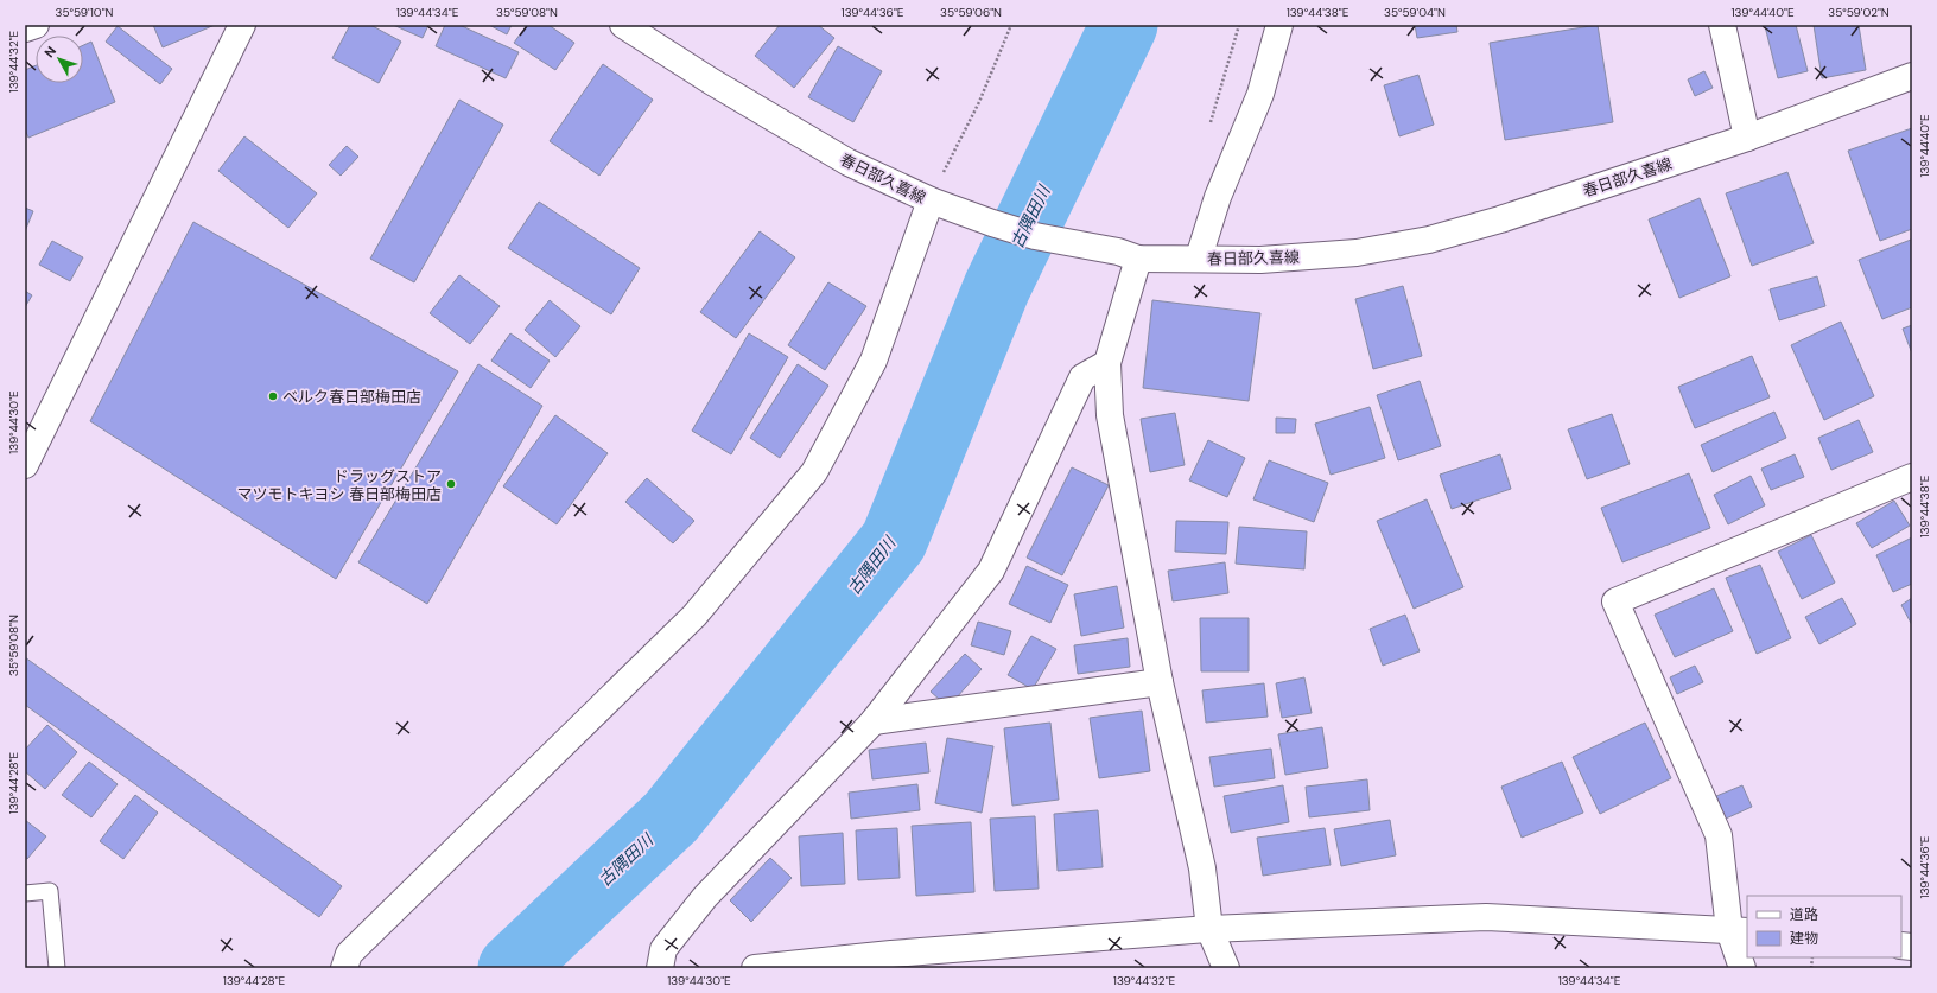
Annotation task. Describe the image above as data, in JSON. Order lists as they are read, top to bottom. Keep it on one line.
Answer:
{"streets":{"street":["春日部久喜線"]},"water":["古隅田川"],"places":["ベルク春日部梅田店","ドラッグストア マツモトキヨシ 春日部梅田店"],"legend":["道路","建物"],"north":"top left","coordinates":["35°59'10\"N","139°44'34\"E","35°59'08\"N","139°44'36\"E","35°59'06\"N","139°44'38\"E","35°59'04\"N","139°44'40\"E","35°59'02\"N","139°44'32\"E","139°44'30\"E","139°44'28\"E"]}
